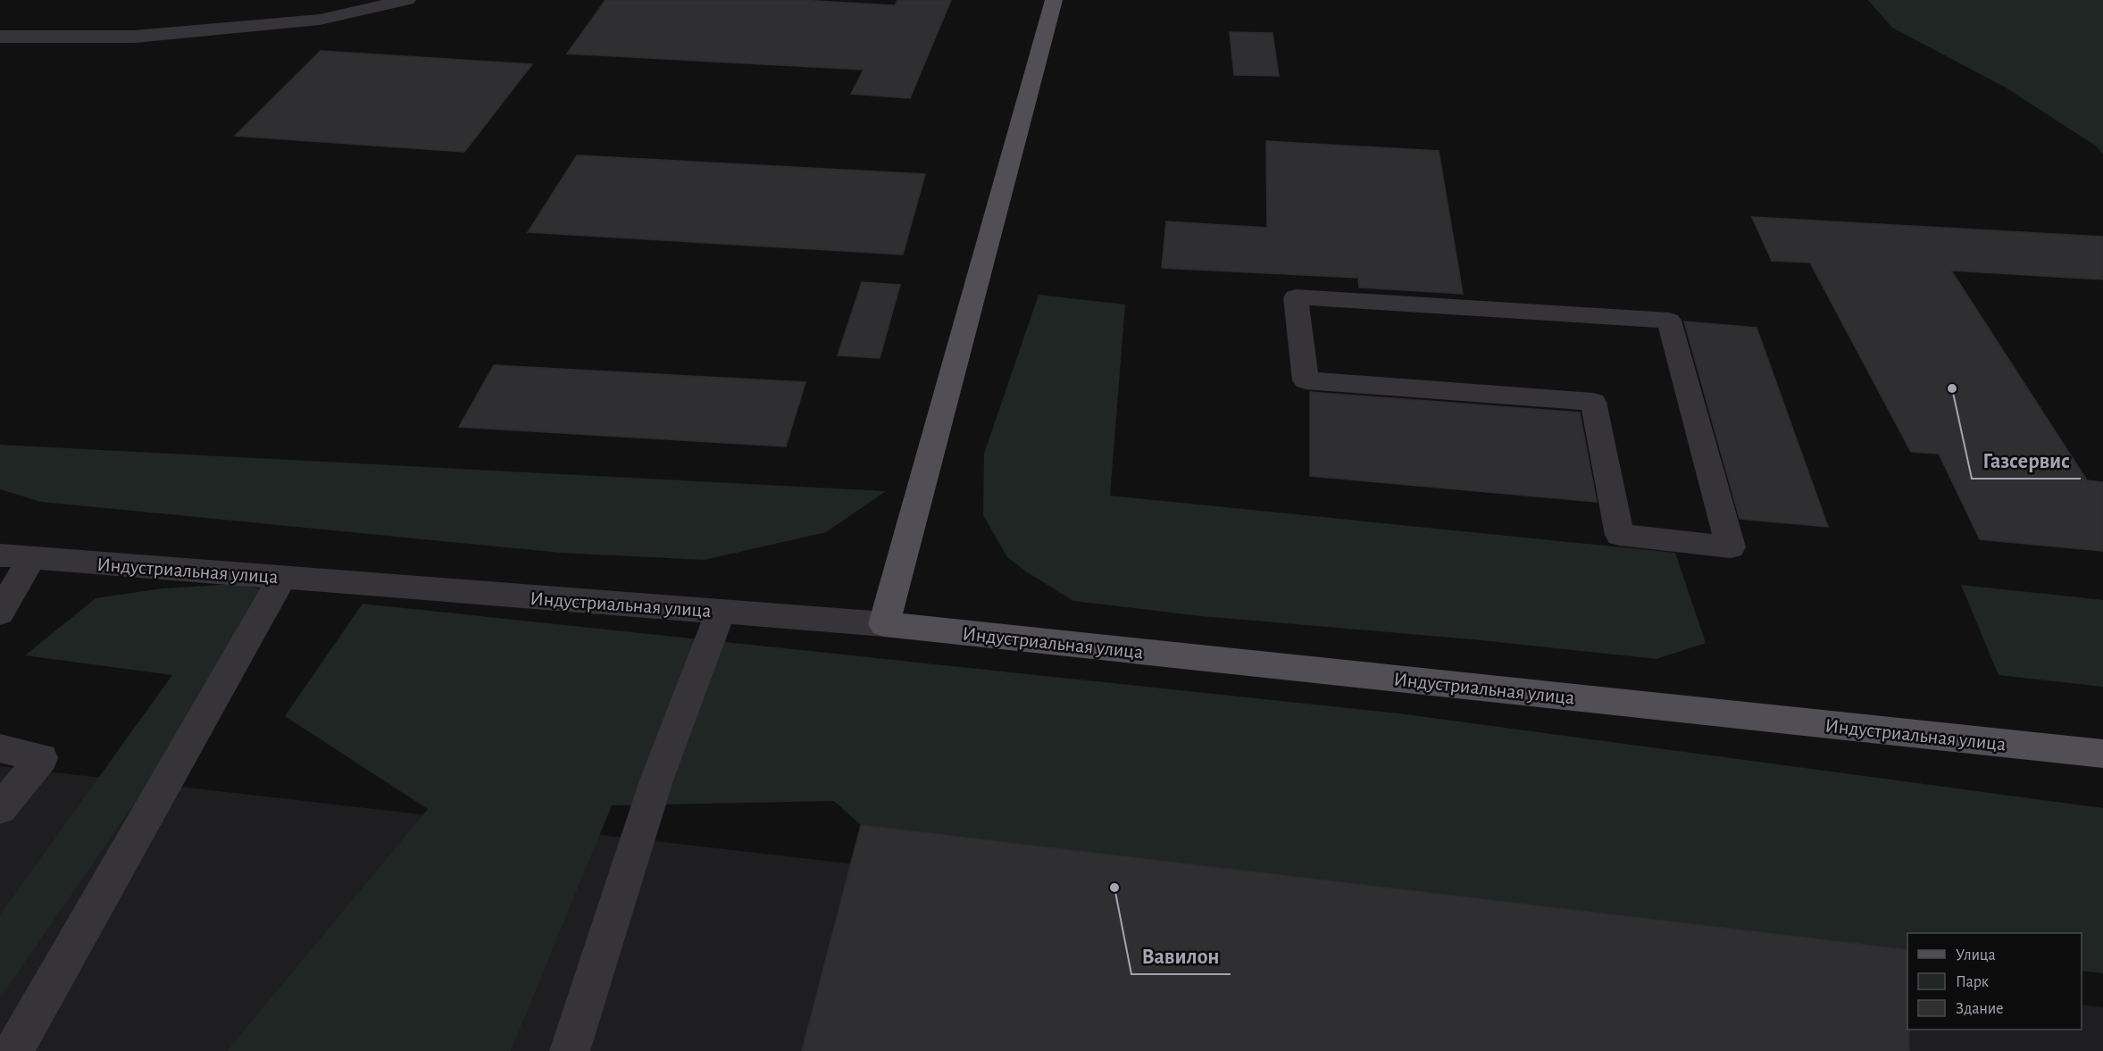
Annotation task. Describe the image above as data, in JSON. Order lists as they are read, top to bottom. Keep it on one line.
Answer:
{"streets":{"main road":["Индустриальная улица"]},"places":["Газсервис","Вавилон"],"legend":["Улица","Парк","Здание"]}
